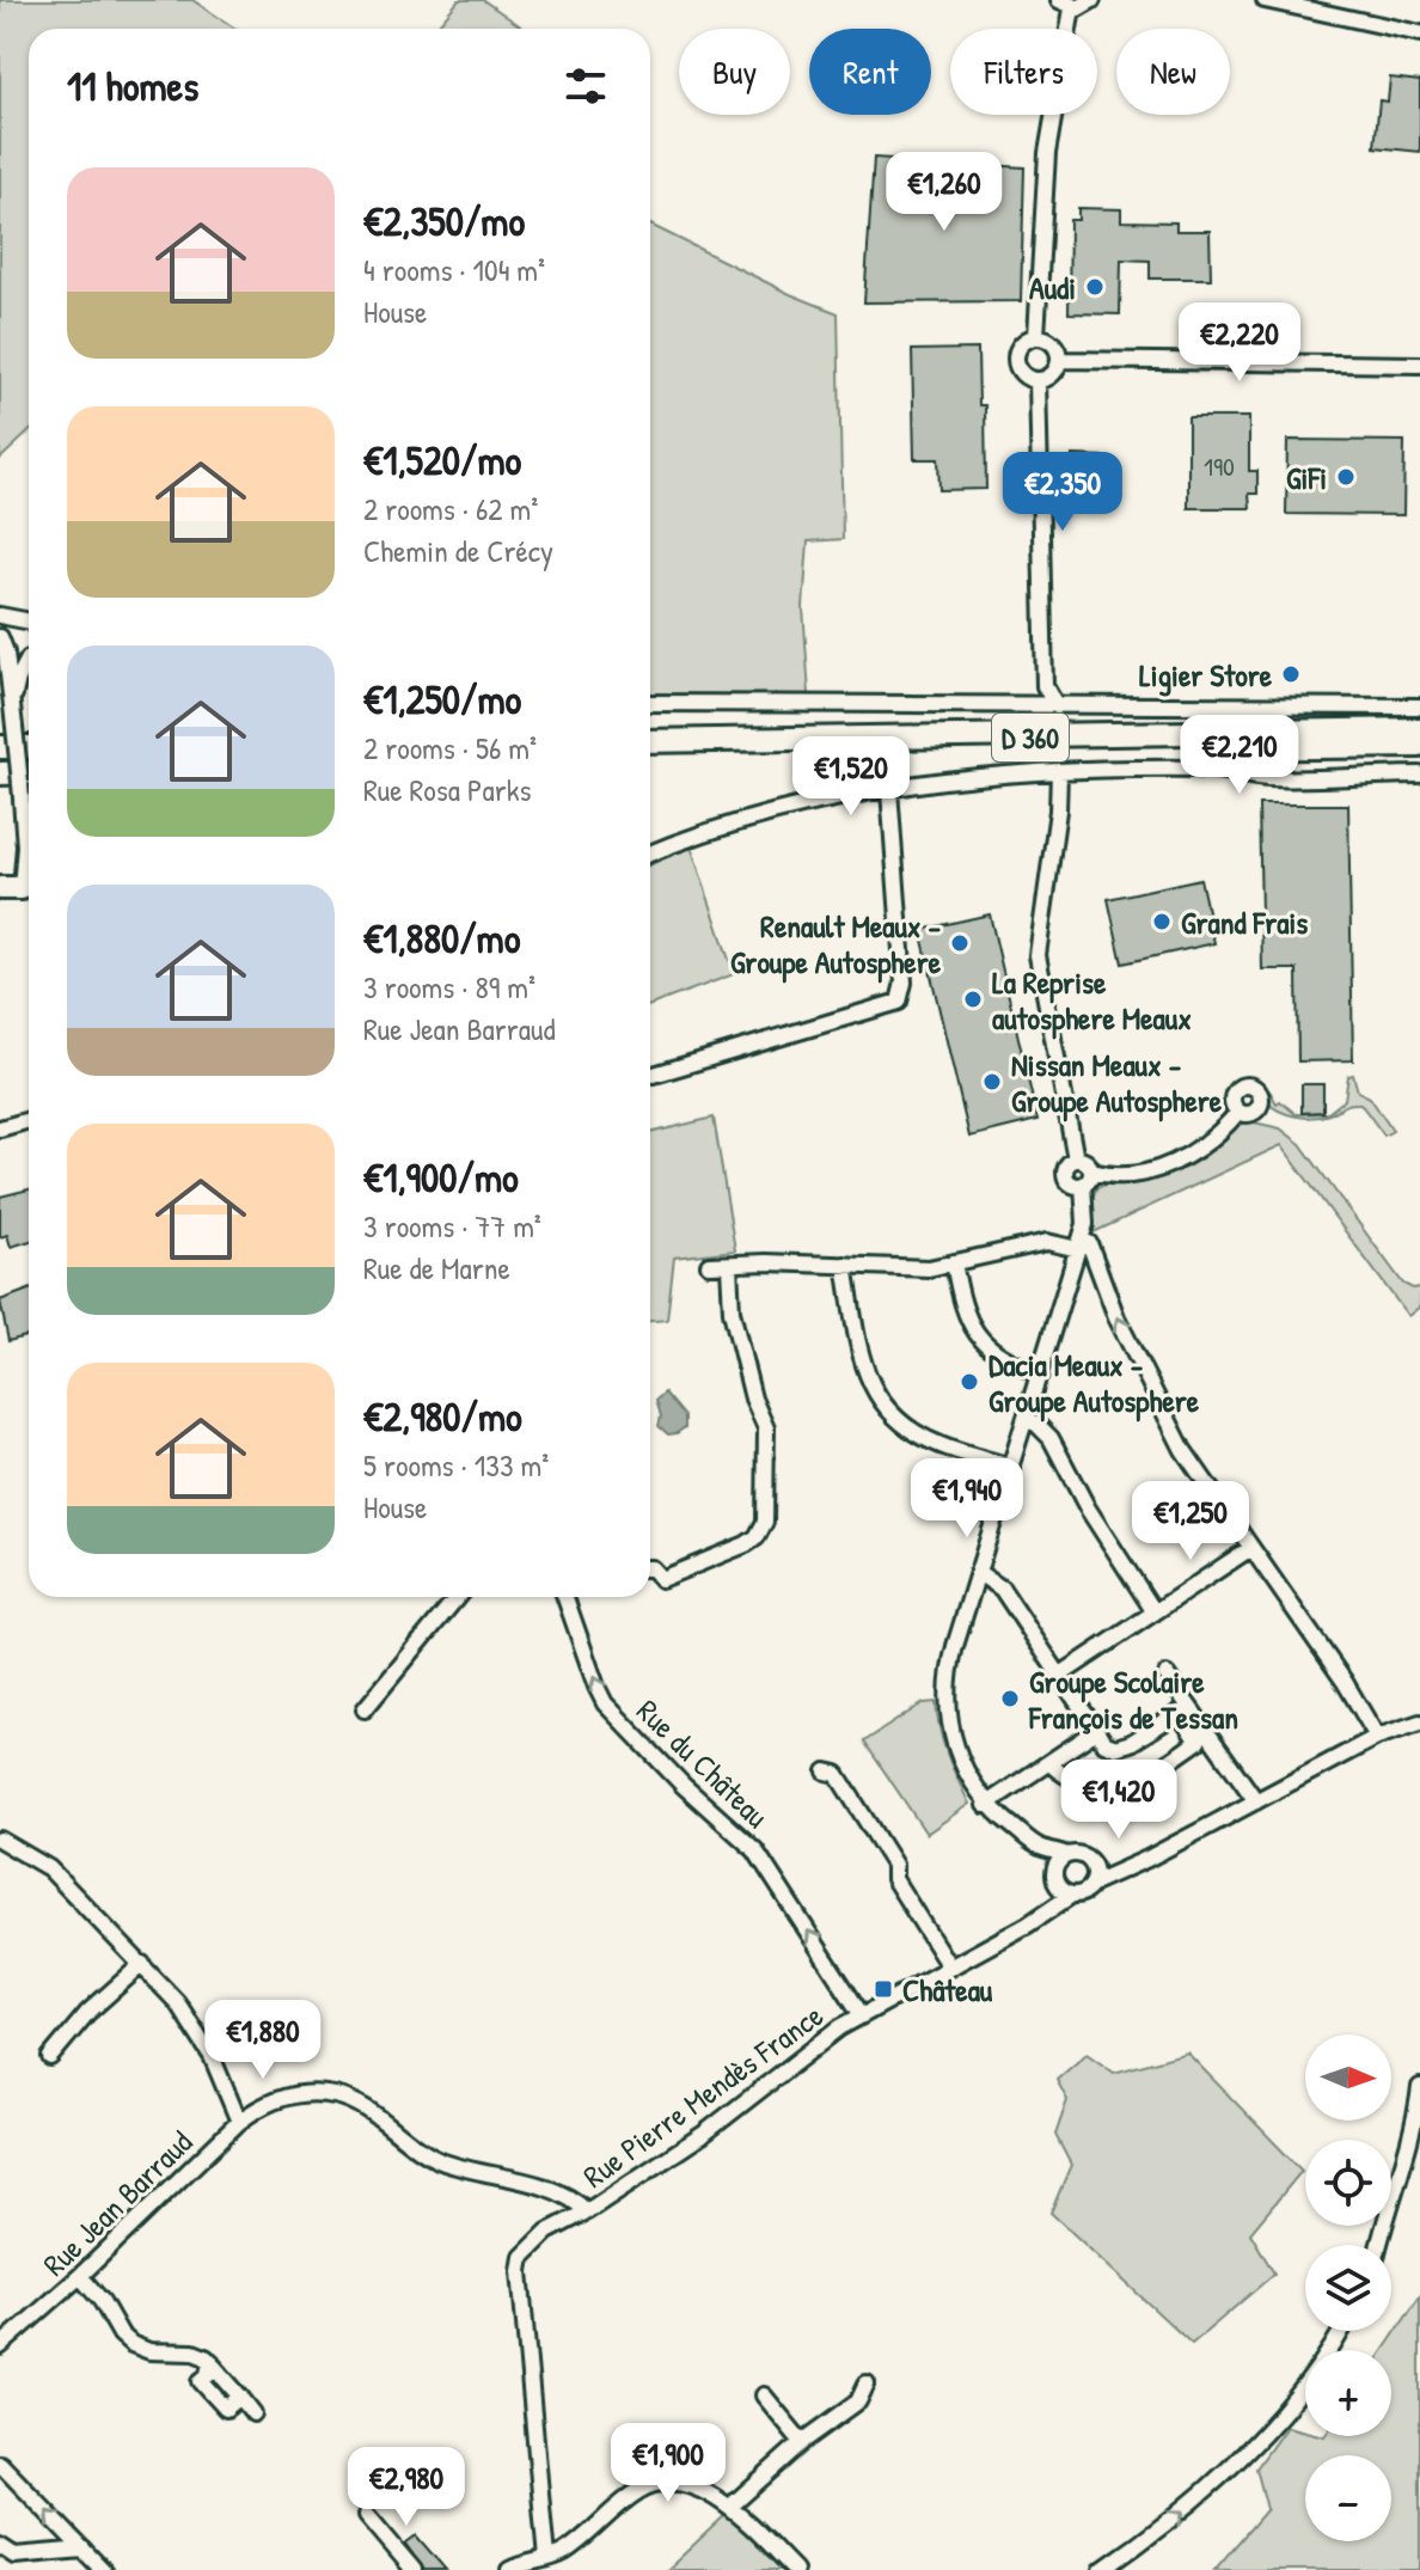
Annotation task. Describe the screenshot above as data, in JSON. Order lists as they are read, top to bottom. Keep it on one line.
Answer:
{"streets":{"highway":["D 360"],"street":["Rue du Château","Rue Pierre Mendès France","Rue Jean Barraud"]},"crossings":[["Rue du Château","Rue Pierre Mendès France"],["Rue Pierre Mendès France","Rue Jean Barraud"]],"places":{"other":["Audi","GiFi","Ligier Store","Grand Frais","Renault Meaux - Groupe Autosphere","La Reprise autosphere Meaux","Nissan Meaux - Groupe Autosphere","Dacia Meaux - Groupe Autosphere","Groupe Scolaire François de Tessan"],"transit":["Château"]},"house_numbers":["190"],"north":"right","page":{"chip":["Buy","Rent","Filters","New"],"heading":"11 homes","list":[{"name":"€2,350/mo","note":"4 rooms · 104 m² · House"},{"name":"€1,520/mo","note":"2 rooms · 62 m² · Chemin de Crécy"},{"name":"€1,250/mo","note":"2 rooms · 56 m² · Rue Rosa Parks"},{"name":"€1,880/mo","note":"3 rooms · 89 m² · Rue Jean Barraud"},{"name":"€1,900/mo","note":"3 rooms · 77 m² · Rue de Marne"},{"name":"€2,980/mo","note":"5 rooms · 133 m² · House"}],"price":["€1,260","€2,220","€2,350","€2,210","€1,520","€1,940","€1,250","€1,420","€1,880","€1,900","€2,980"],"map_buttons":["+","−"]}}
